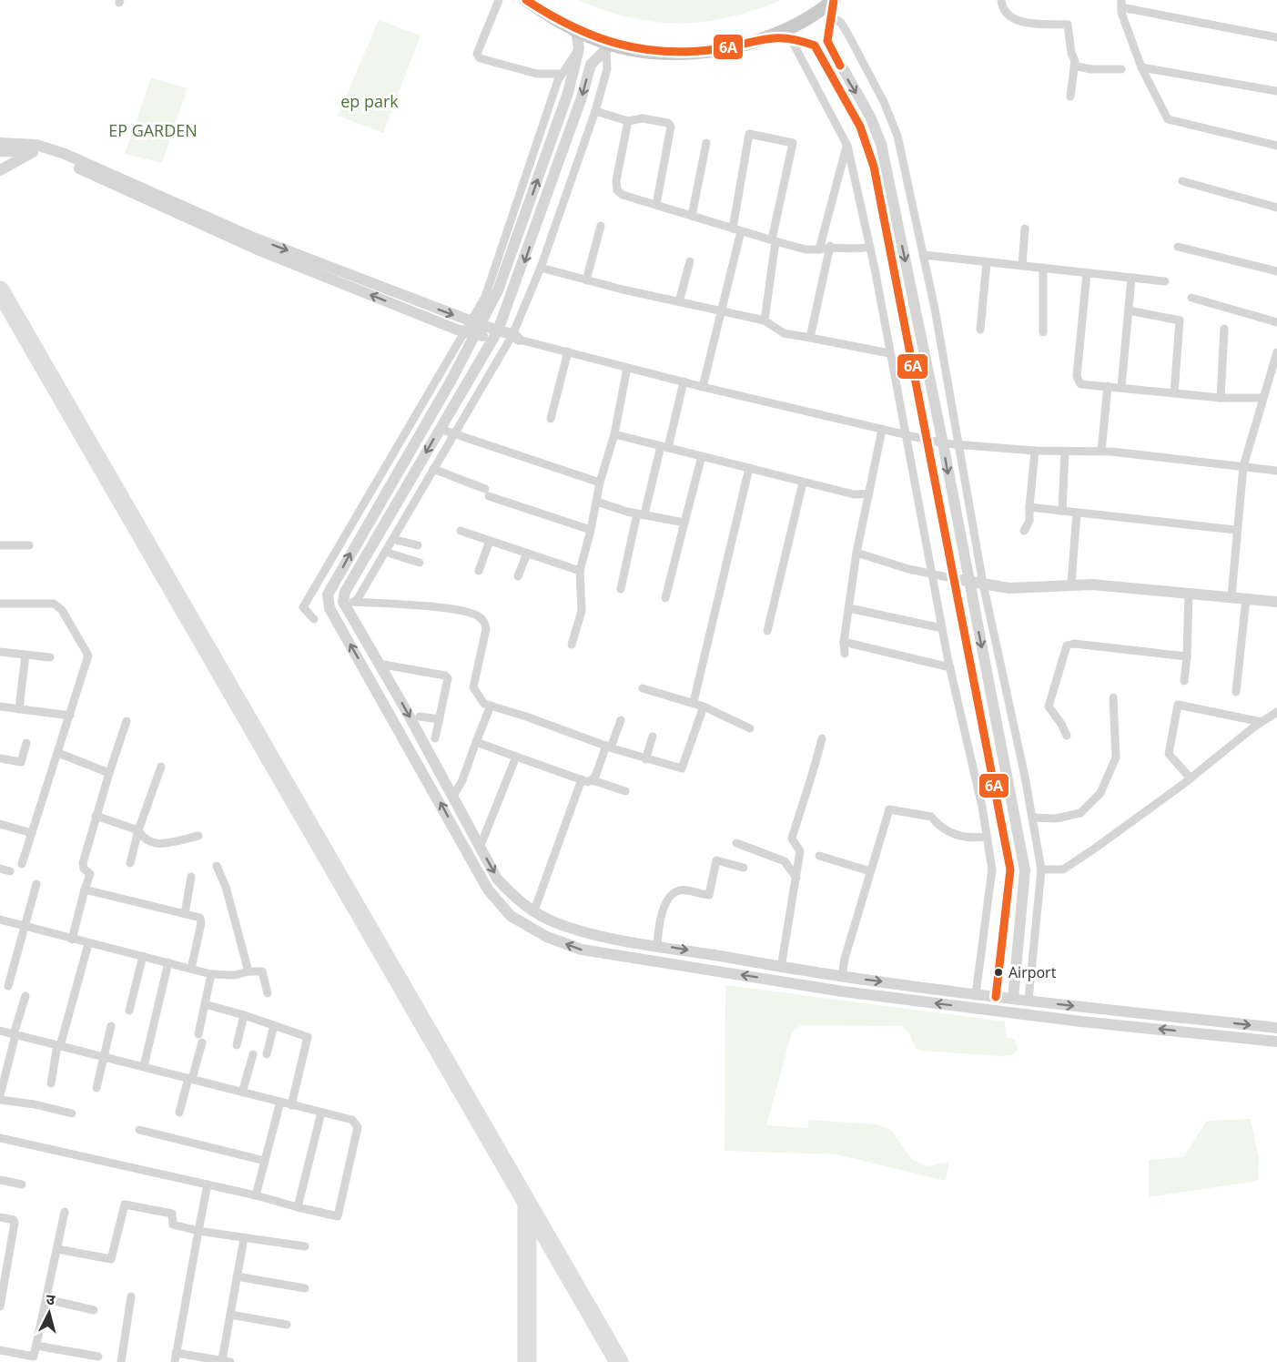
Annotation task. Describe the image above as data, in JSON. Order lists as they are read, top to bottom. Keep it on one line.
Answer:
{"parks":["ep park","EP GARDEN"],"places":["Airport"],"lines":["transit line 6A"],"north":"top"}
